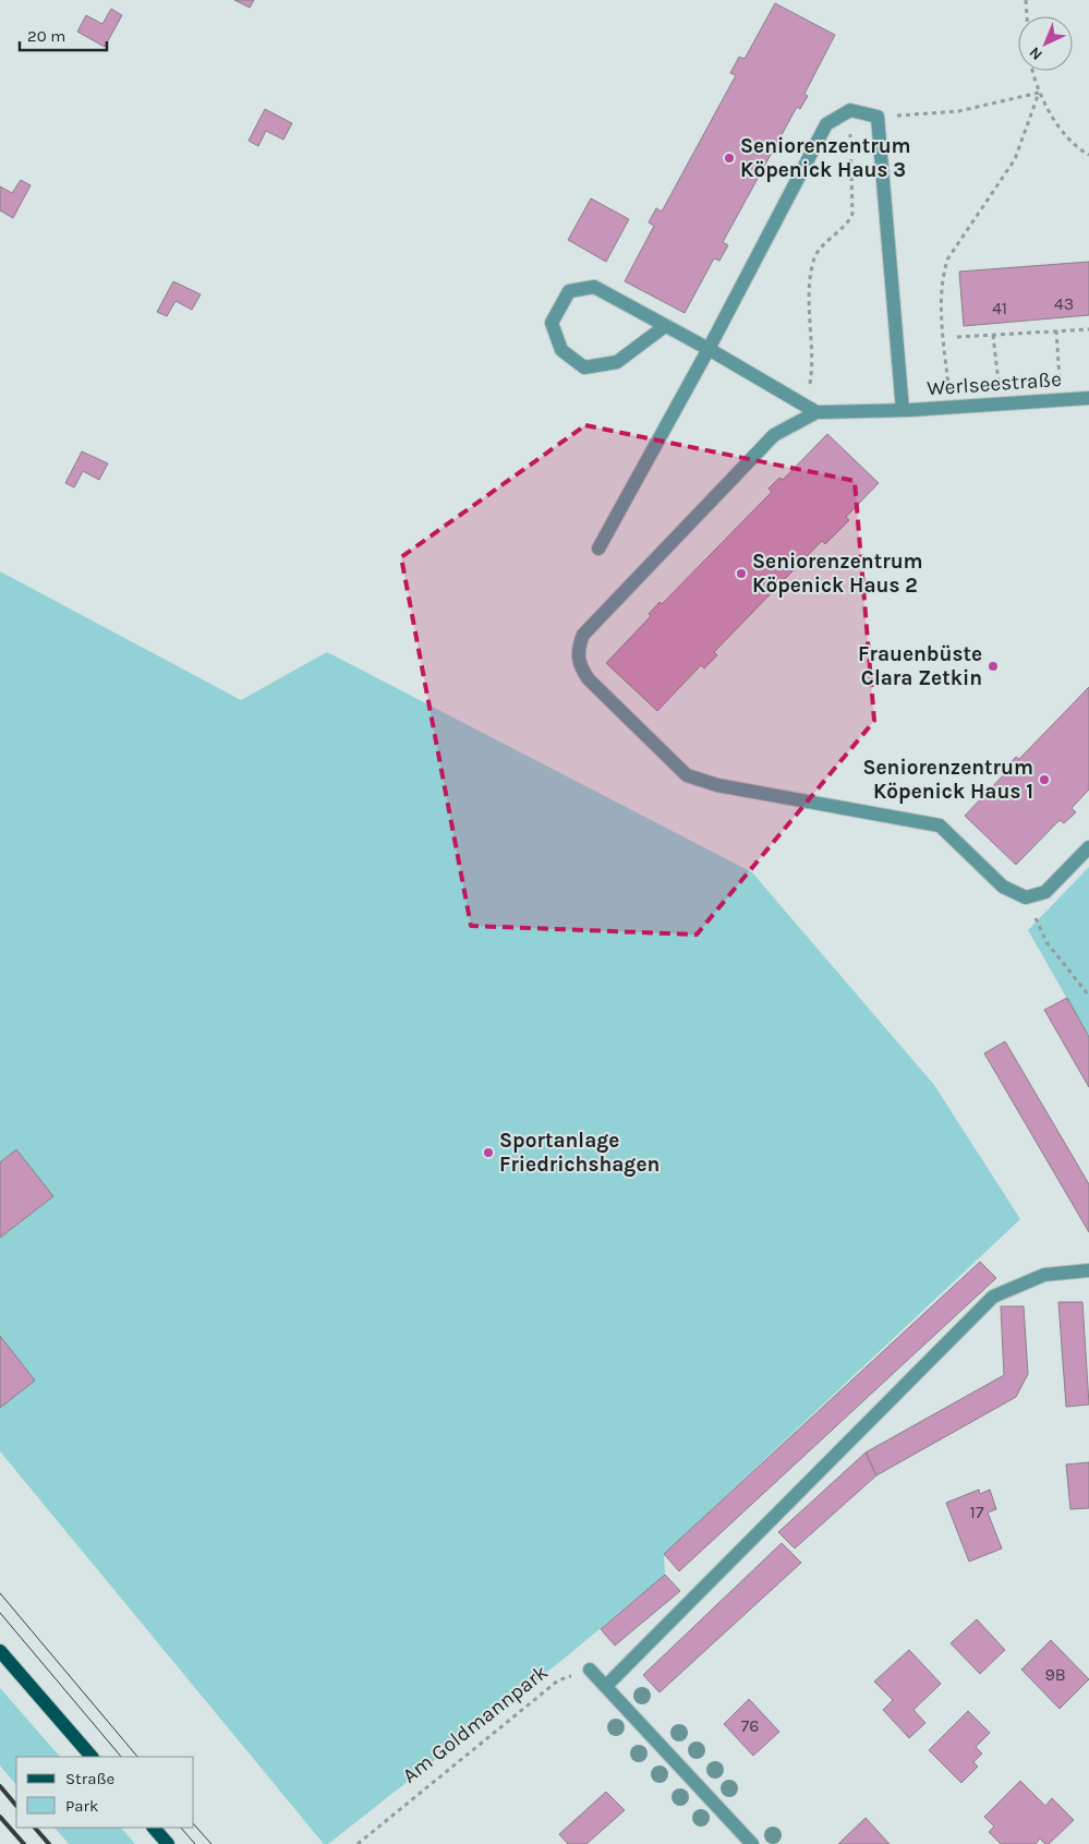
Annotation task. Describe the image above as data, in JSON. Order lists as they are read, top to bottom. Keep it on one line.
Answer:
{"streets":{"street":["Werlseestraße"],"path":["Am Goldmannpark"]},"places":["Seniorenzentrum Köpenick Haus 3","Seniorenzentrum Köpenick Haus 2","Frauenbüste Clara Zetkin","Seniorenzentrum Köpenick Haus 1","Sportanlage Friedrichshagen"],"house_numbers":["43","41","17","9B","76"],"legend":["Straße","Park"],"scale_bar":"20 m","north":"bottom left"}
